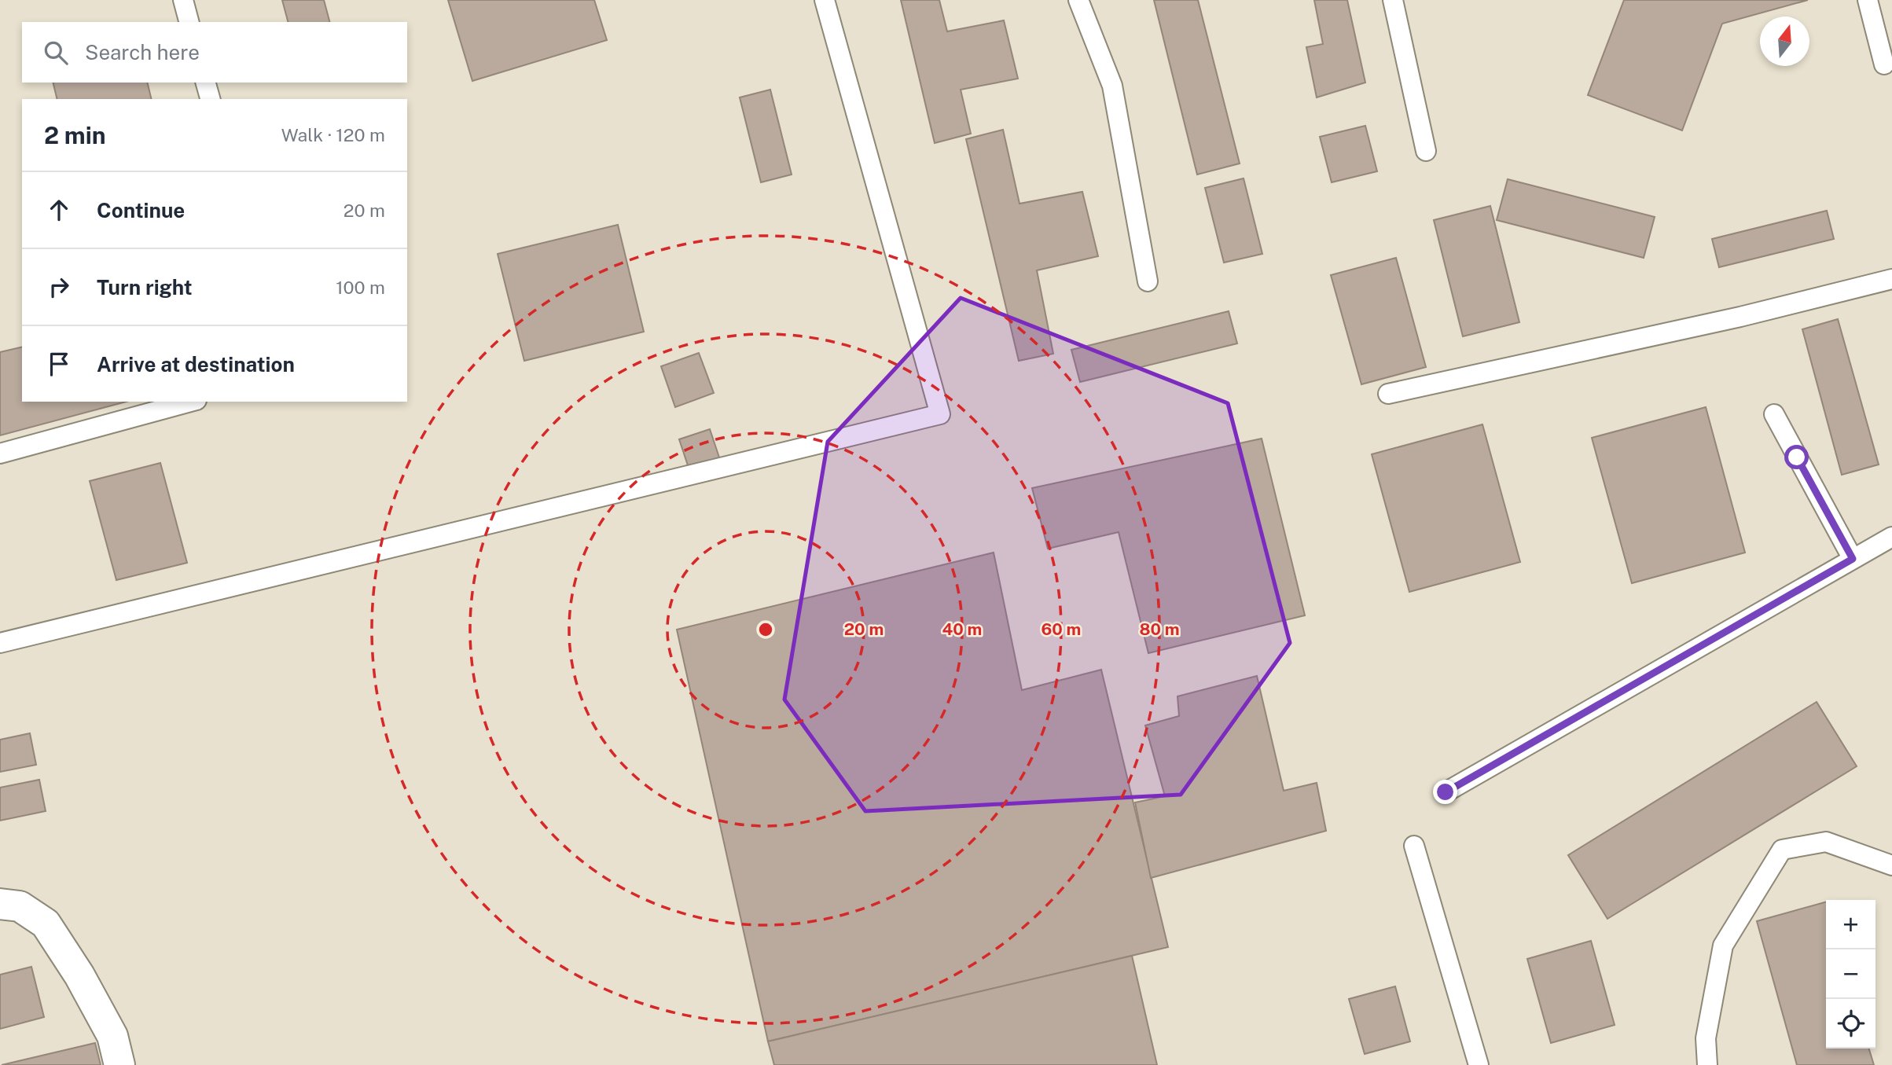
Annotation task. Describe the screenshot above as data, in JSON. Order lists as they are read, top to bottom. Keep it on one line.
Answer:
{"north":"top","page":{"search":"Search here","heading":["2 min","Walk · 120 m"],"list":[["Continue","20 m"],["Turn right","100 m"],"Arrive at destination"],"map_buttons":["+","−"]},"rings":["20 m","40 m","60 m","80 m"]}
